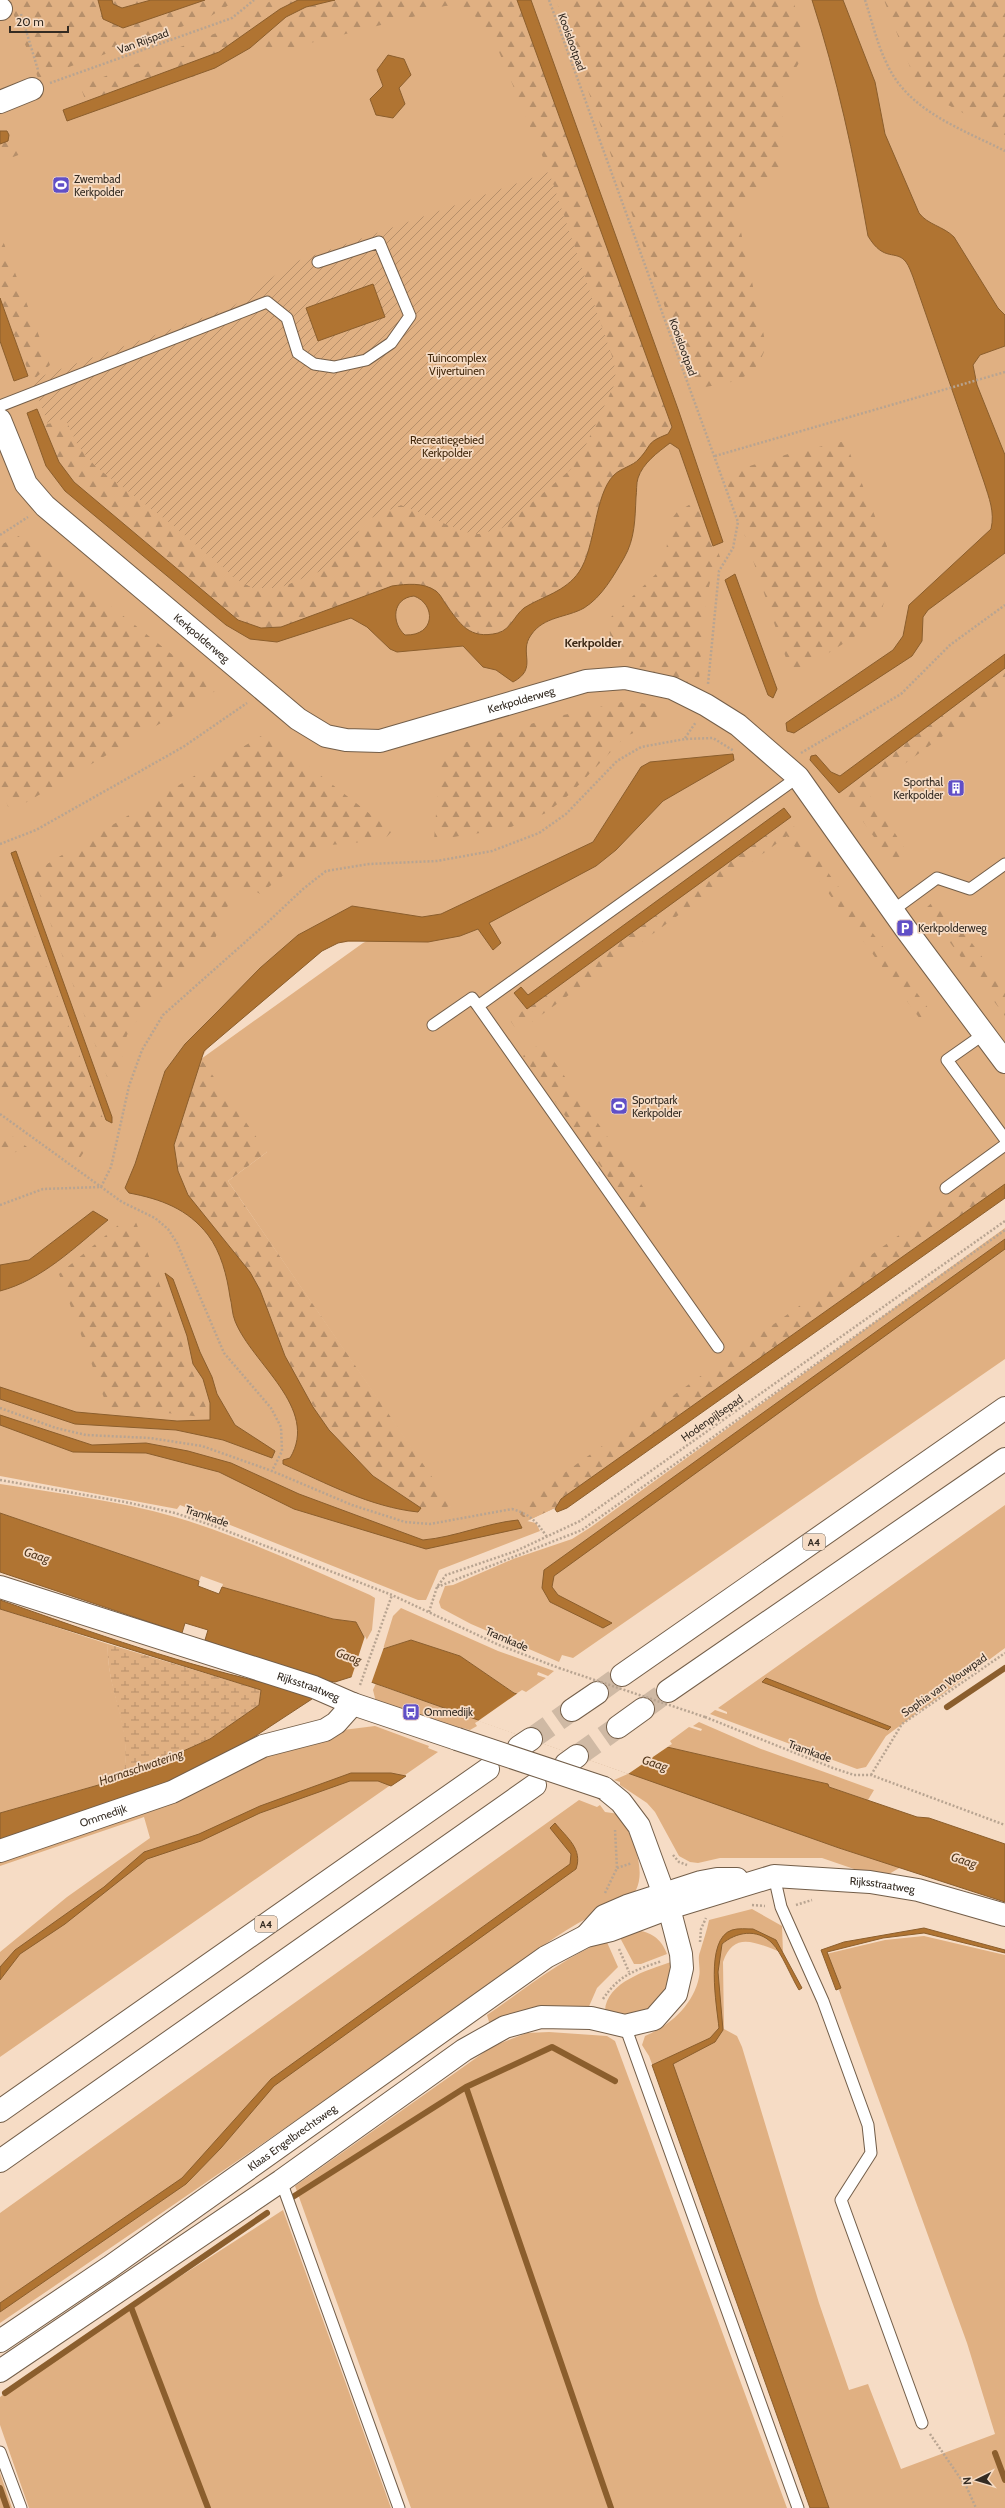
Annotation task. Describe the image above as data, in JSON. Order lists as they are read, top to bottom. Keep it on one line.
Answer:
{"streets":{"main road":["Kerkpolderweg","A4","Rijksstraatweg","Ommedijk","Klaas Engelbrechtsweg"],"path":["Van Rijspad","Kooislootpad","Hodenpijlsepad","Tramkade","Sophia van Wouwpad"]},"crossings":[["Kooislootpad","Kerkpolderweg"],["Hodenpijlsepad","Tramkade"],["Tramkade","Sophia van Wouwpad"],["Rijksstraatweg","Ommedijk"],["Rijksstraatweg","Klaas Engelbrechtsweg"]],"districts":["Kerkpolder"],"water":["Gaag","Harnaschwatering"],"parks":["Tuincomplex Vijvertuinen","Recreatiegebied Kerkpolder"],"places":{"sports":["Zwembad Kerkpolder","Sportpark Kerkpolder"],"building":["Sporthal Kerkpolder"],"parking":["Kerkpolderweg"],"bus stop":["Ommedijk"]},"scale_bar":"20 m","north":"left"}
